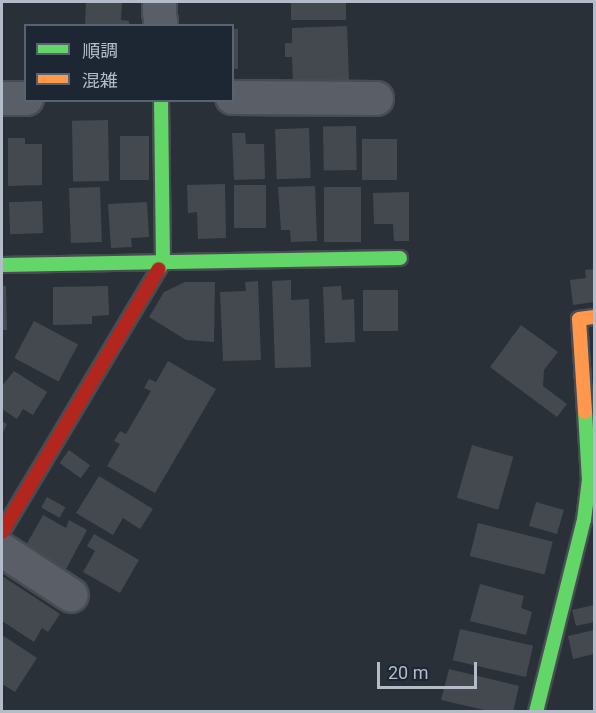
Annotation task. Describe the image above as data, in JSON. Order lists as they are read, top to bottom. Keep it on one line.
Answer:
{"legend":["順調","混雑"],"scale_bar":"20 m"}
